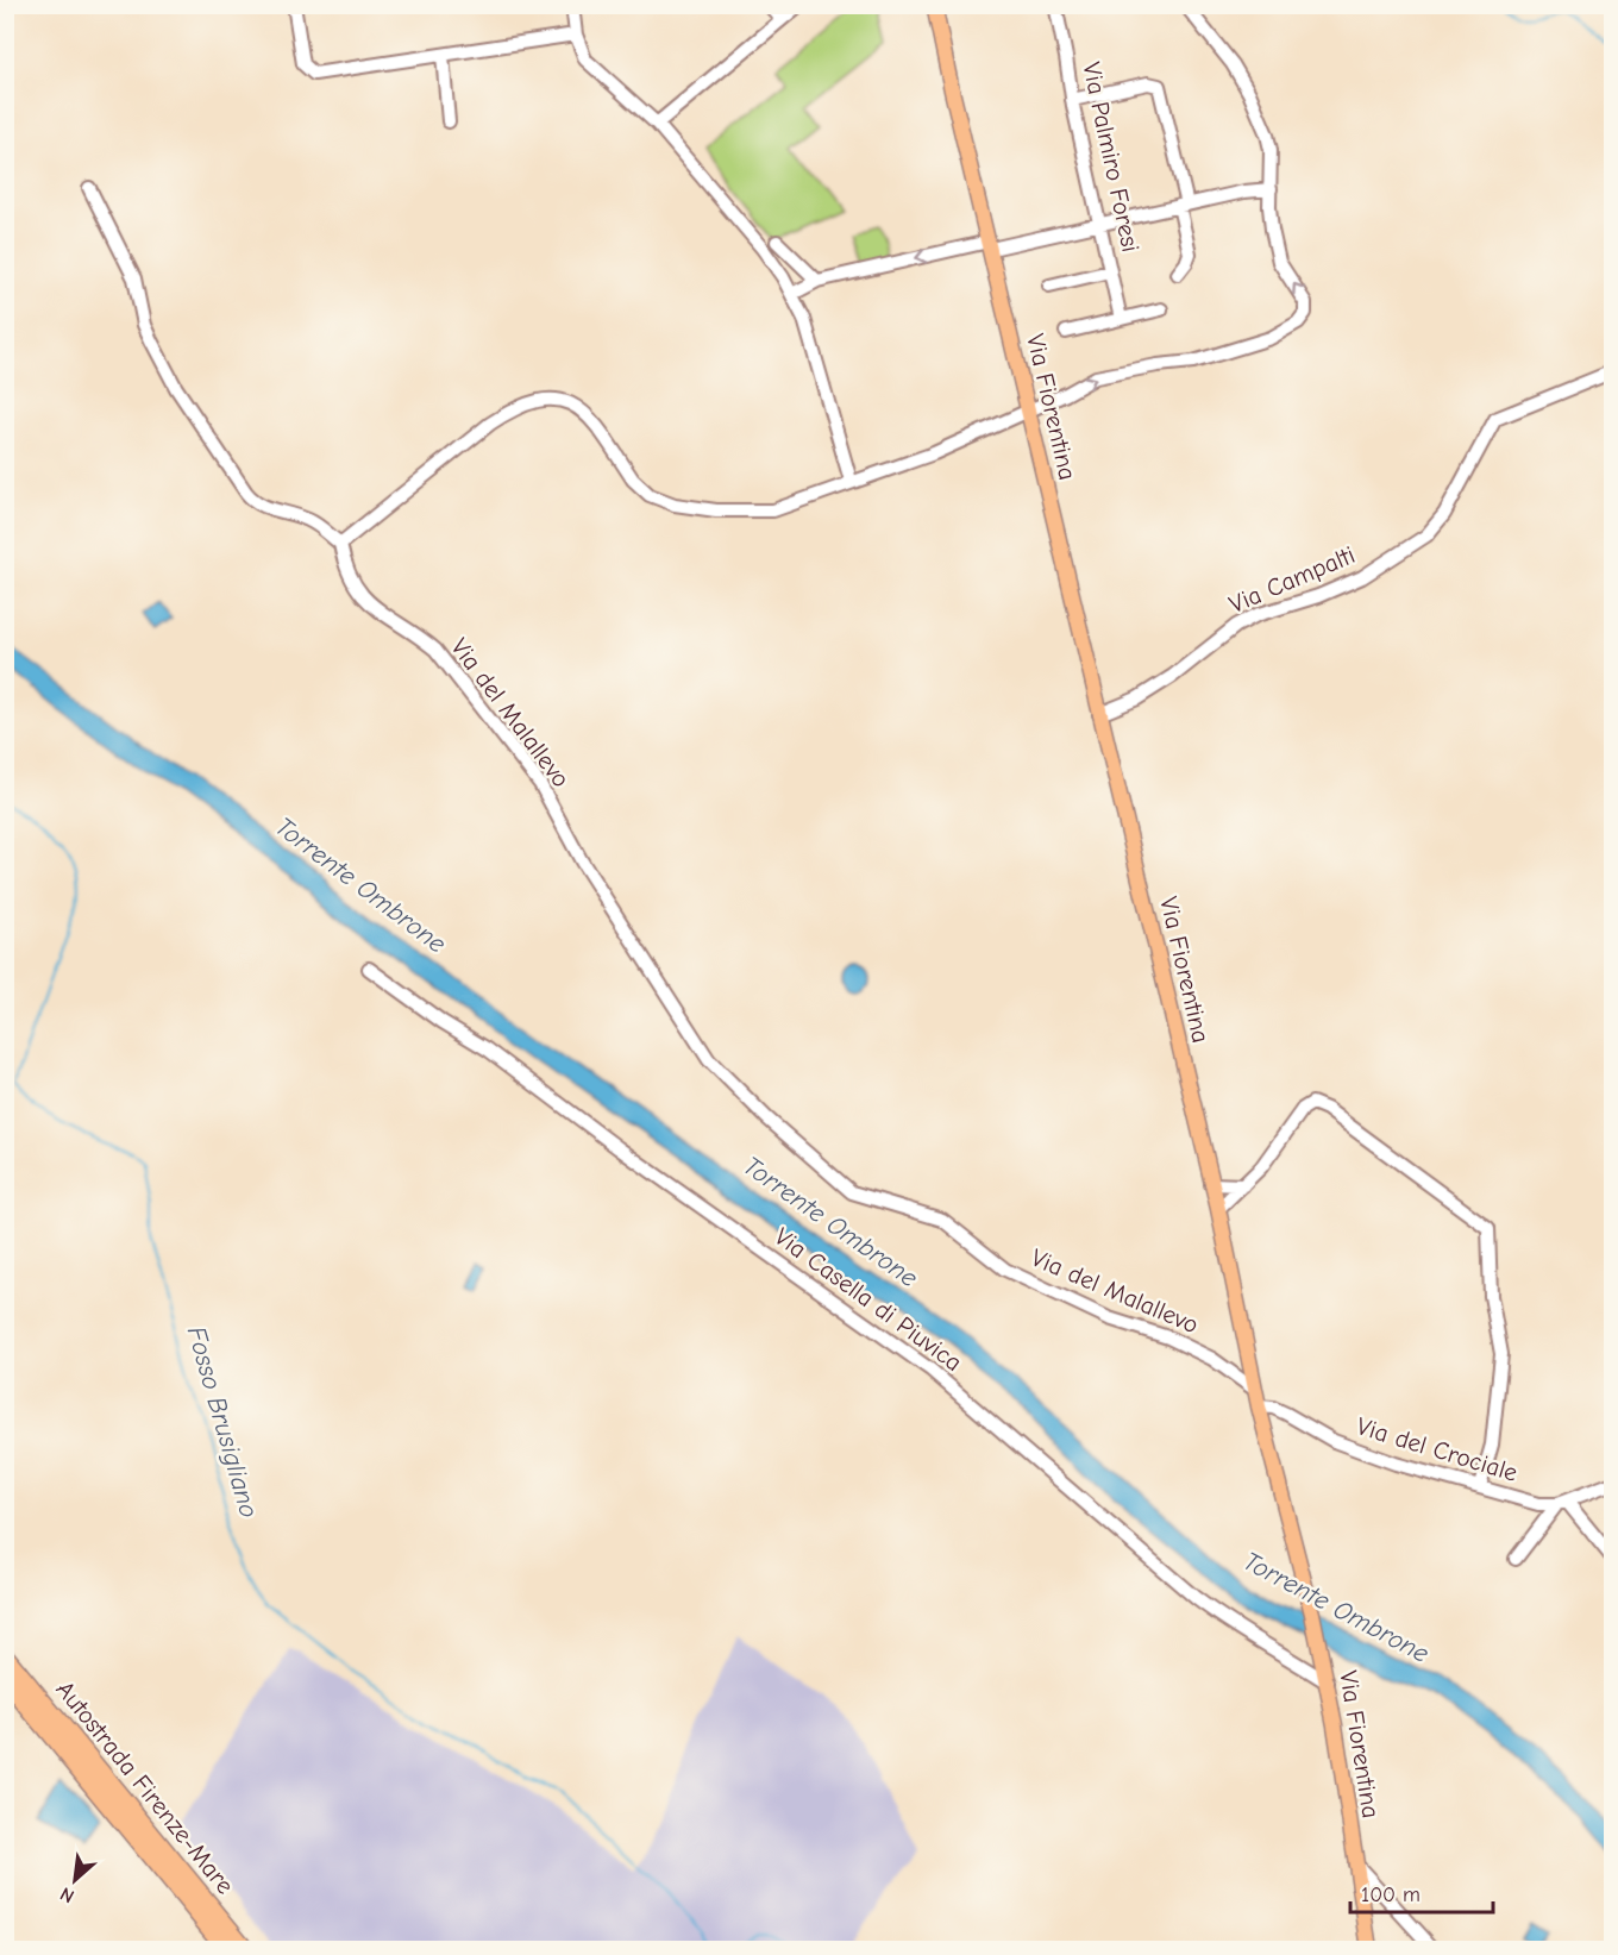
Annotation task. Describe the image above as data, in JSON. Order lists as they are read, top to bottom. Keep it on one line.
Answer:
{"streets":{"highway":["Autostrada Firenze-Mare"],"main road":["Via Fiorentina"],"street":["Via Palmiro Foresi","Via Campalti","Via del Malallevo","Via Casella di Piuvica","Via del Crociale"]},"crossings":[["Via Fiorentina","Via Campalti"],["Via Fiorentina","Via del Malallevo"],["Via Fiorentina","Via Casella di Piuvica"],["Via Fiorentina","Via del Crociale"]],"water":["Torrente Ombrone","Fosso Brusigliano"],"scale_bar":"100 m","north":"bottom left"}
